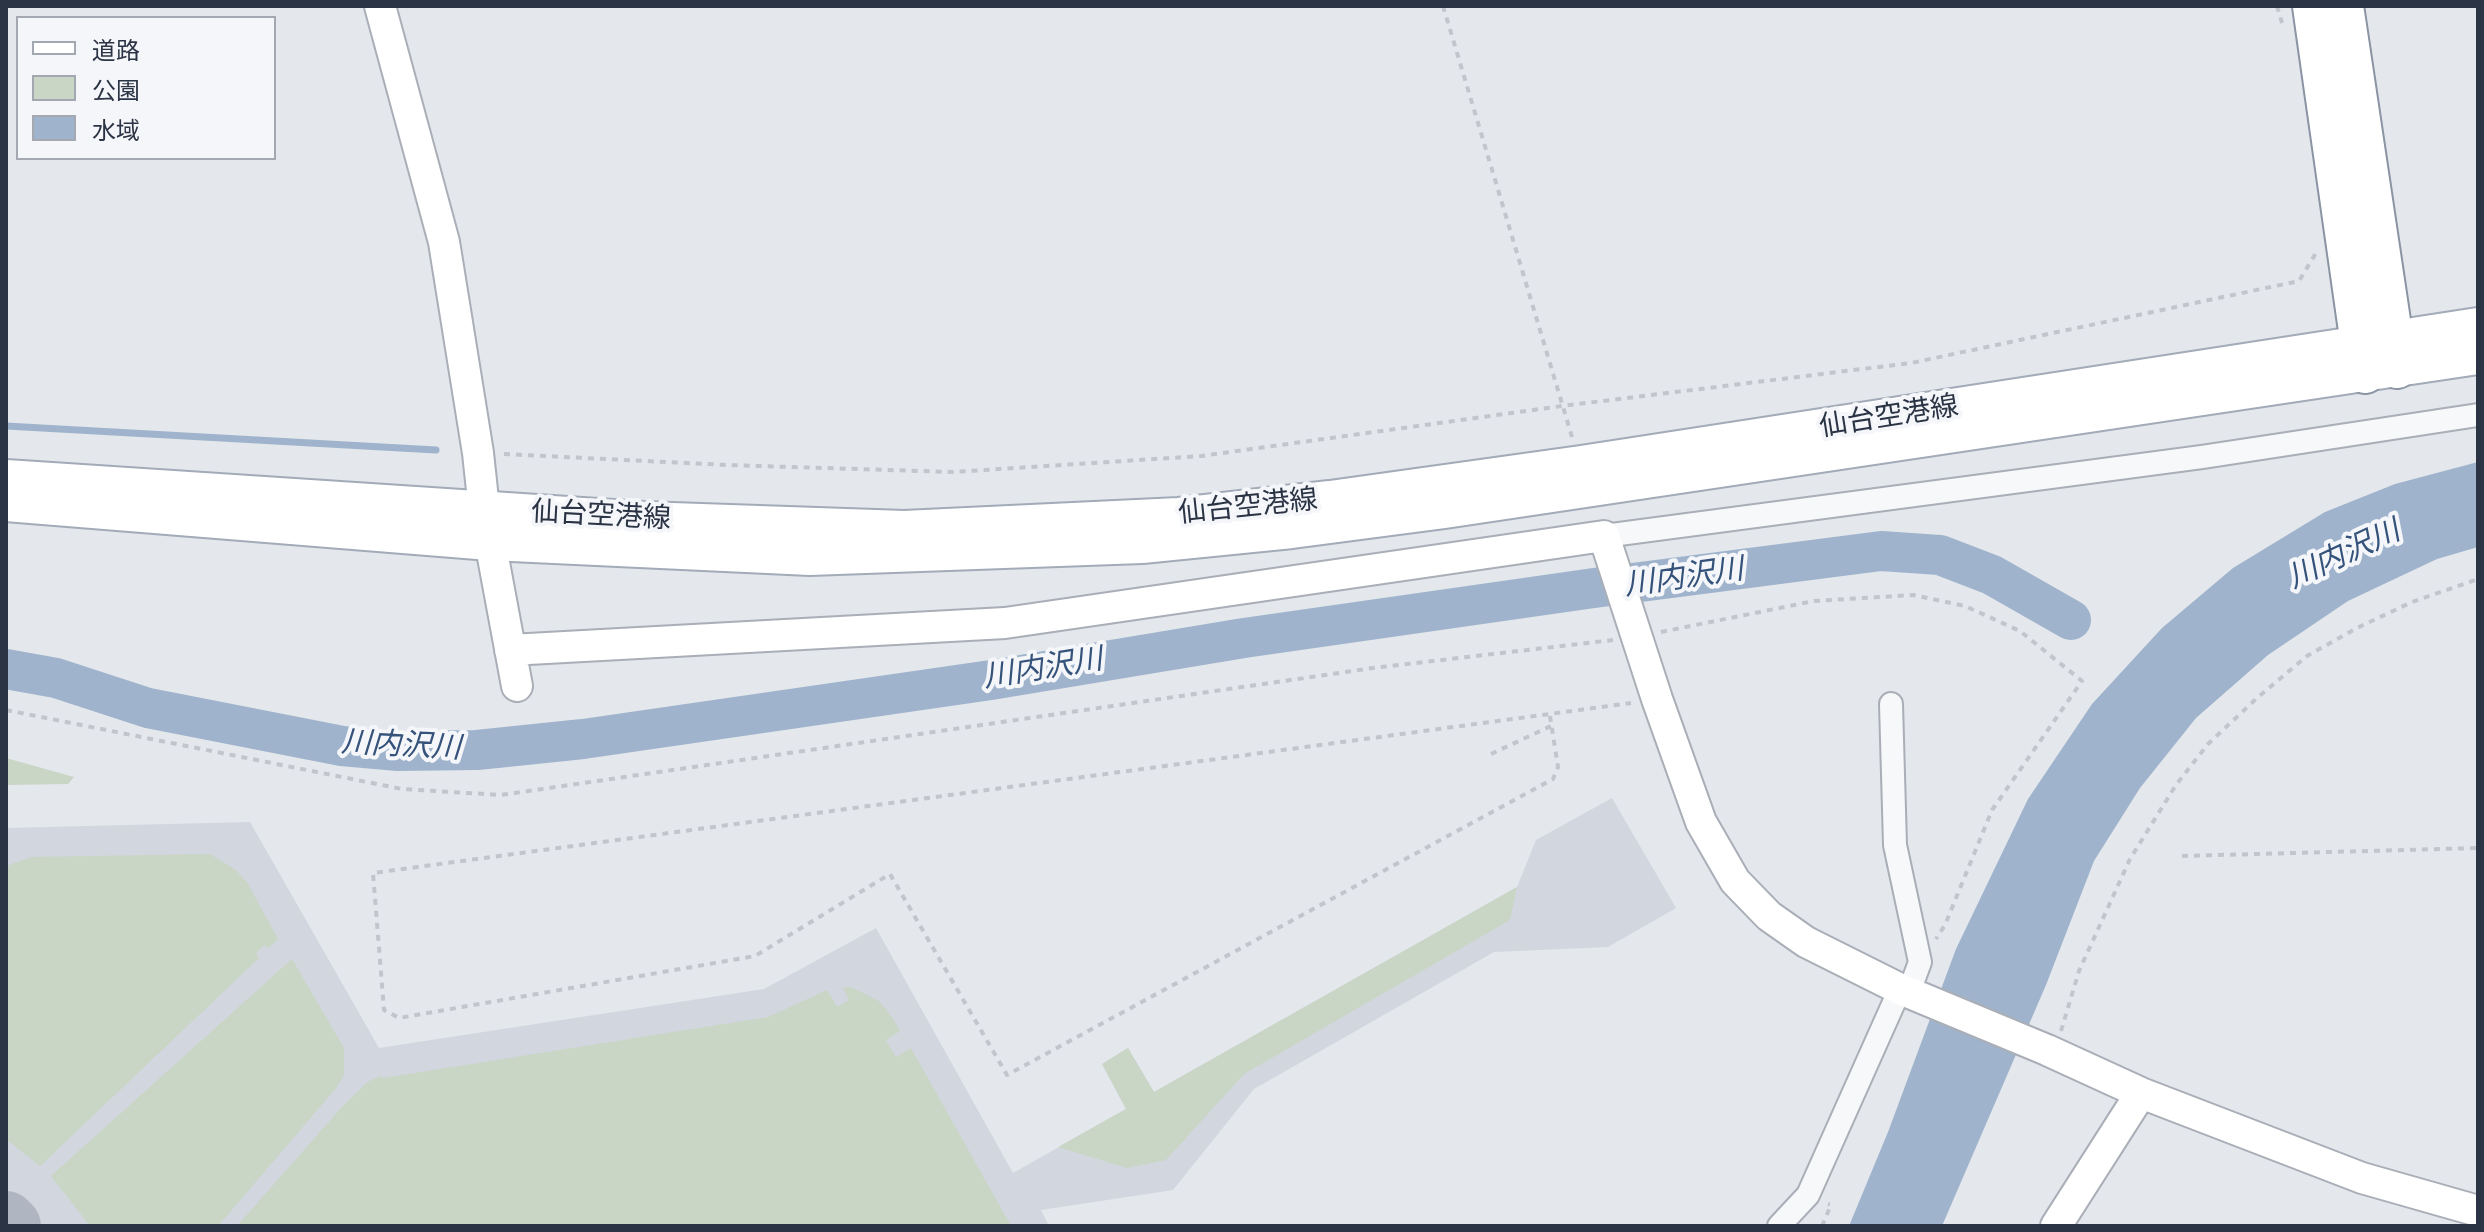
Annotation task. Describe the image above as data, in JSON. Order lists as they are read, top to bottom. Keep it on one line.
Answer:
{"streets":{"main road":["仙台空港線"]},"water":["川内沢川"],"legend":["道路","公園","水域"]}
